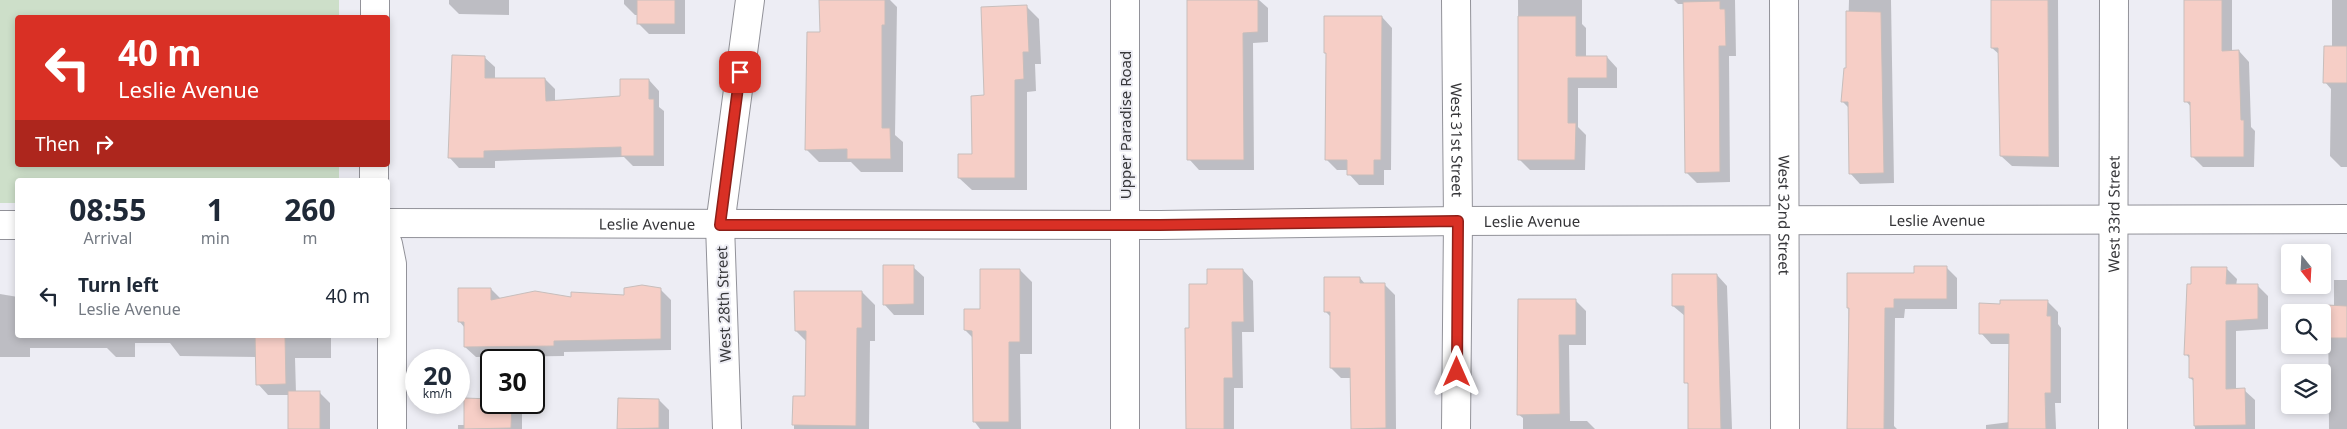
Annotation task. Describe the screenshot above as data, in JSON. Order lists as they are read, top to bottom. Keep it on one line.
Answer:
{"streets":{"street":["Upper Paradise Road","West 31st Street","West 32nd Street","West 33rd Street","Leslie Avenue","West 28th Street"]},"crossings":[["Upper Paradise Road","Leslie Avenue"],["West 31st Street","Leslie Avenue"],["West 32nd Street","Leslie Avenue"],["West 33rd Street","Leslie Avenue"],["Leslie Avenue","West 28th Street"]],"north":"bottom","page":{"turn":["40 m","Leslie Avenue"],"then":"Then","eta":["08:55","Arrival","1","min","260","m"],"list":[{"name":"Turn left","note":"Leslie Avenue","value":"40 m"}],"speed":"20 km/h","limit":"30"}}
